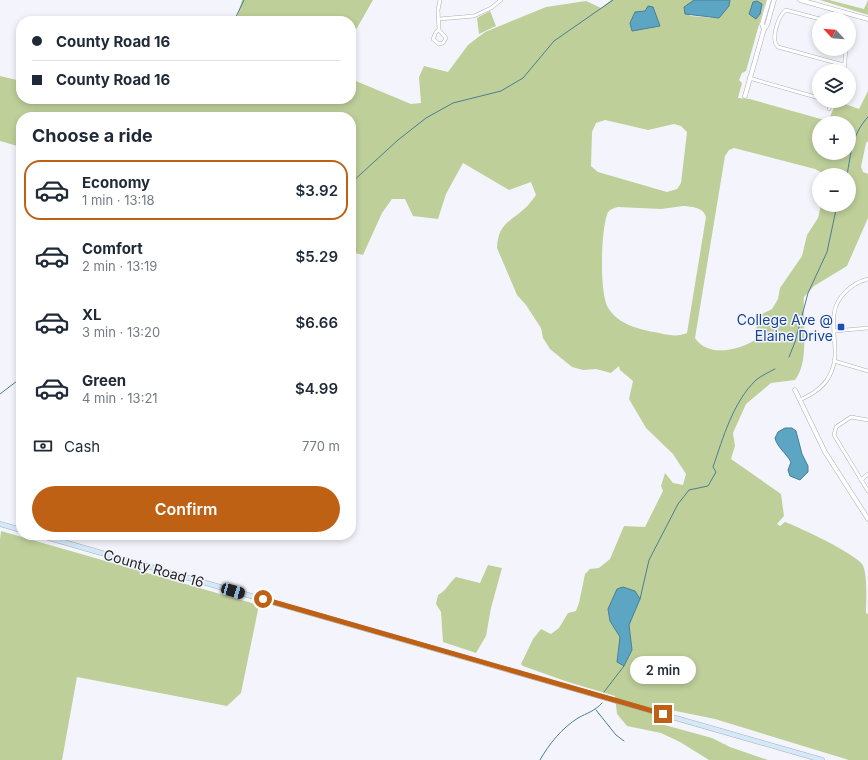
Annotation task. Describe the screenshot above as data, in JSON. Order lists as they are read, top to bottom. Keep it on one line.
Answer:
{"streets":{"main road":["County Road 16"]},"places":{"transit":["College Ave @ Elaine Drive"]},"north":"top left","page":{"map_buttons":["+","−"],"banner":["County Road 16","County Road 16"],"heading":"Choose a ride","list":[{"name":"Economy","note":"1 min · 13:18","value":"$3.92"},{"name":"Comfort","note":"2 min · 13:19","value":"$5.29"},{"name":"XL","note":"3 min · 13:20","value":"$6.66"},{"name":"Green","note":"4 min · 13:21","value":"$4.99"}],"pay":["Cash","770 m"],"buttons":"Confirm","bubble":"2 min"}}
